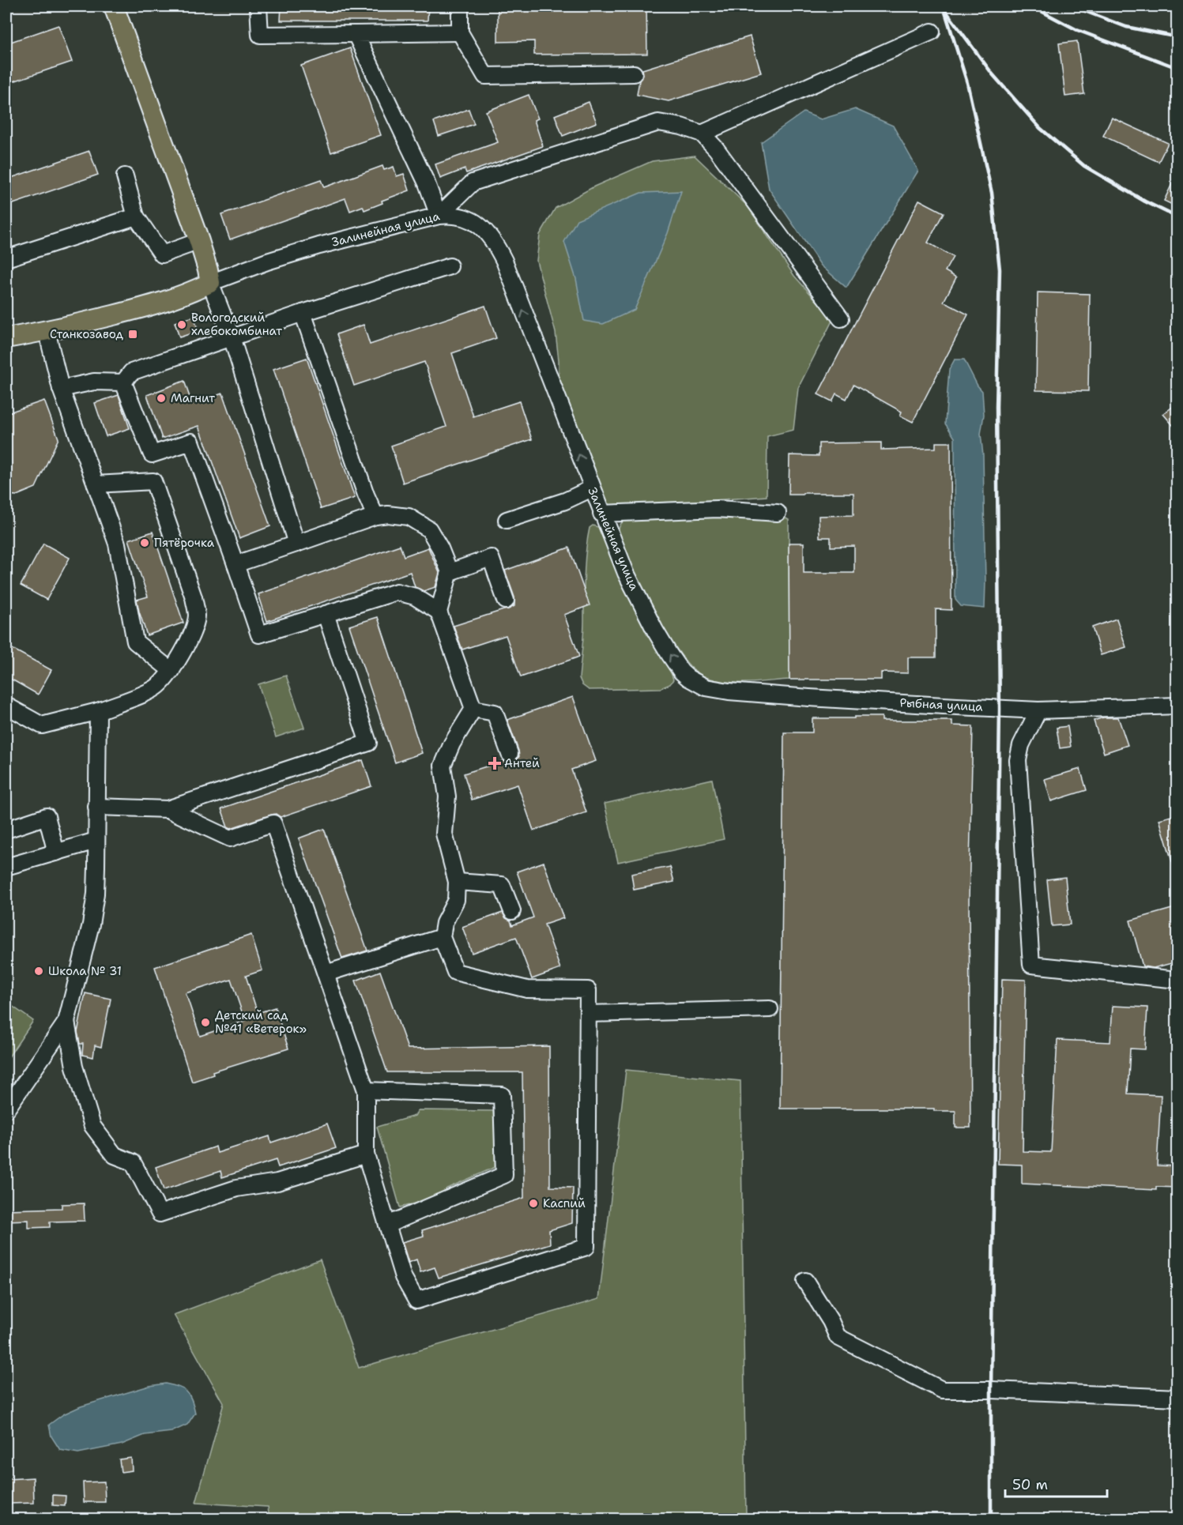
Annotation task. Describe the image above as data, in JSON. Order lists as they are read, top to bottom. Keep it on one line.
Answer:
{"streets":{"street":["Залинейная улица","Рыбная улица"]},"crossings":[["Залинейная улица","Рыбная улица"]],"one_way":["Залинейная улица"],"places":{"other":["Вологодский хлебокомбинат","Магнит","Пятёрочка","Школа № 31","Детский сад №41 «Ветерок»","Каспий"],"transit":["Станкозавод"],"health":["Антей"]},"scale_bar":"50 m"}
